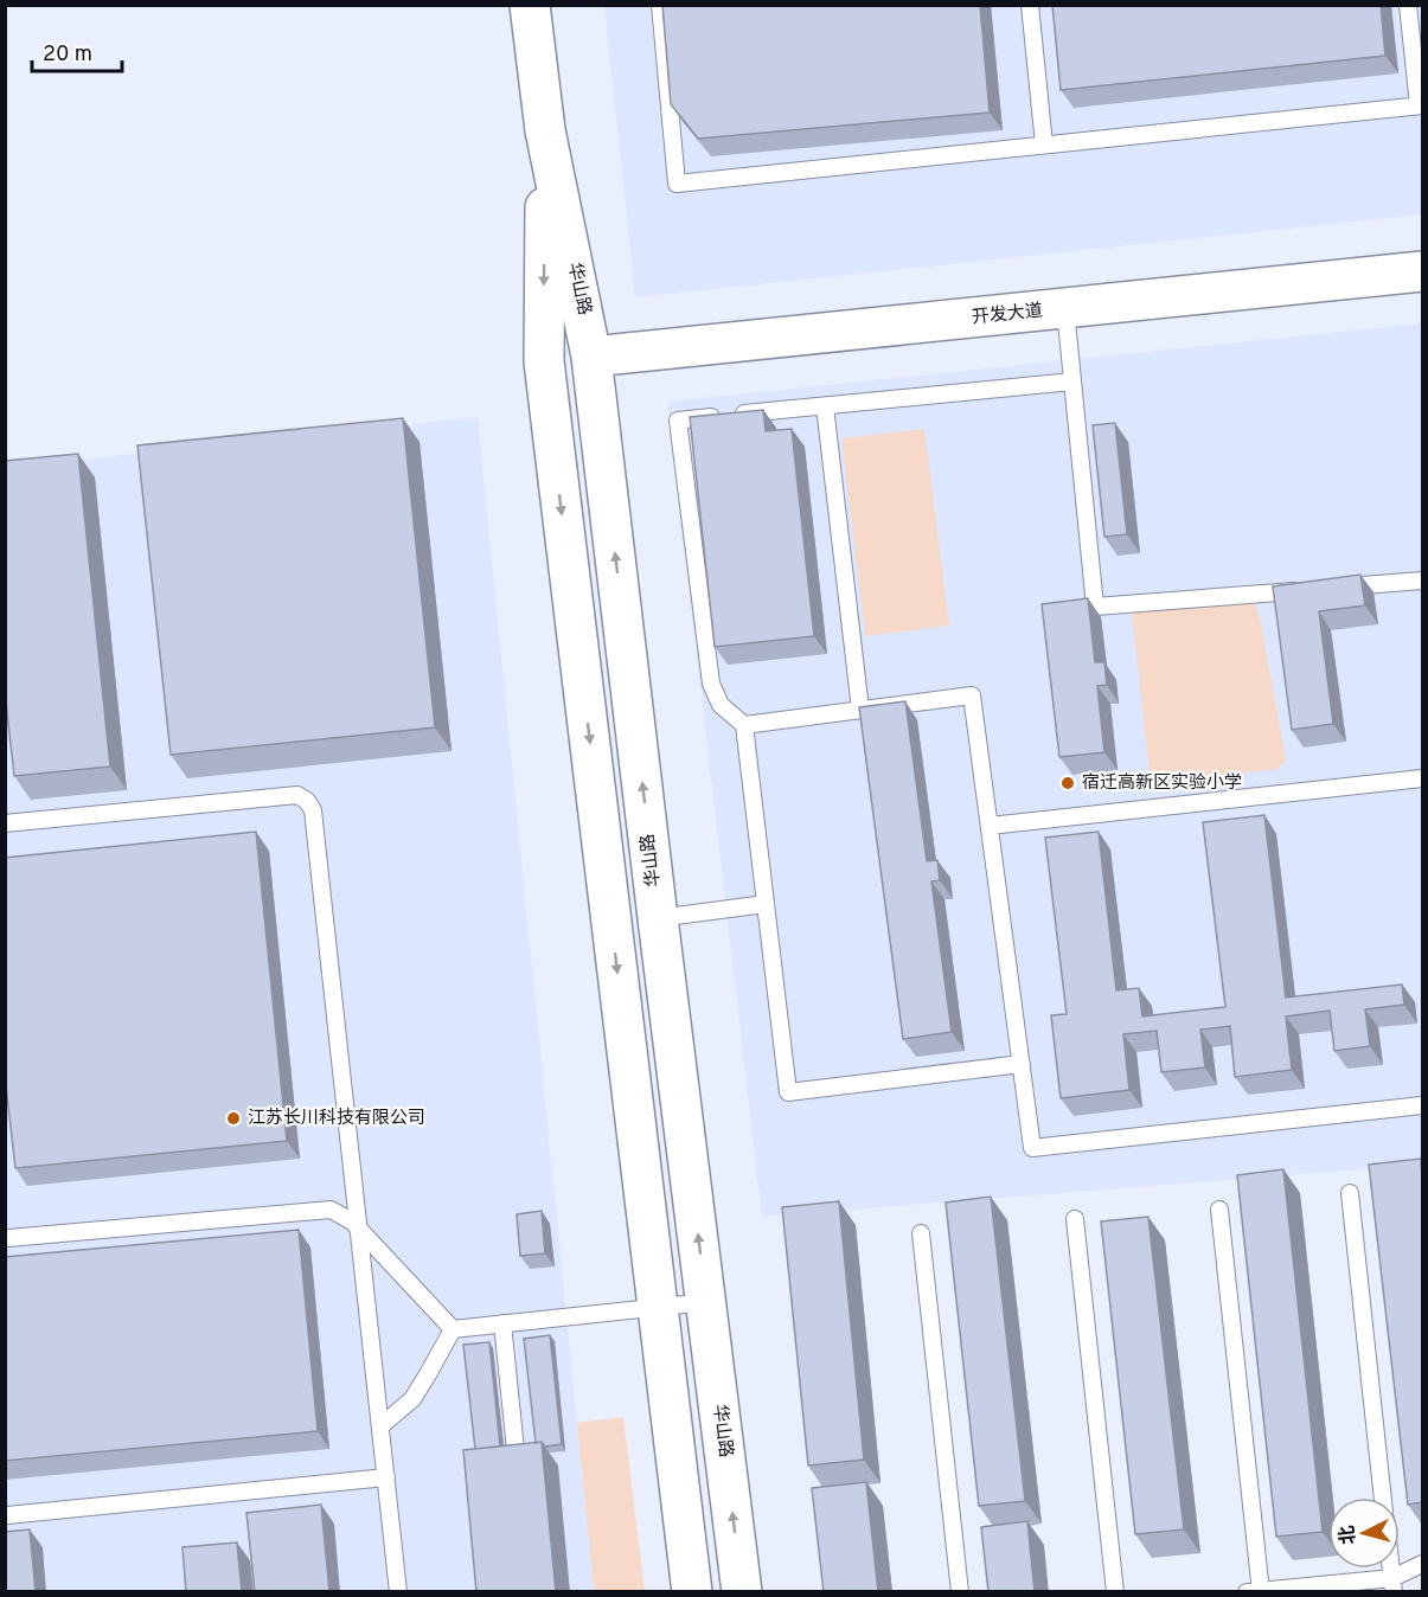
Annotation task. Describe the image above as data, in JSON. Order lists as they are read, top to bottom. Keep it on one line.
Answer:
{"streets":{"street":["华山路","开发大道"]},"crossings":[["华山路","开发大道"]],"places":["宿迁高新区实验小学","江苏长川科技有限公司"],"scale_bar":"20 m","north":"left"}
